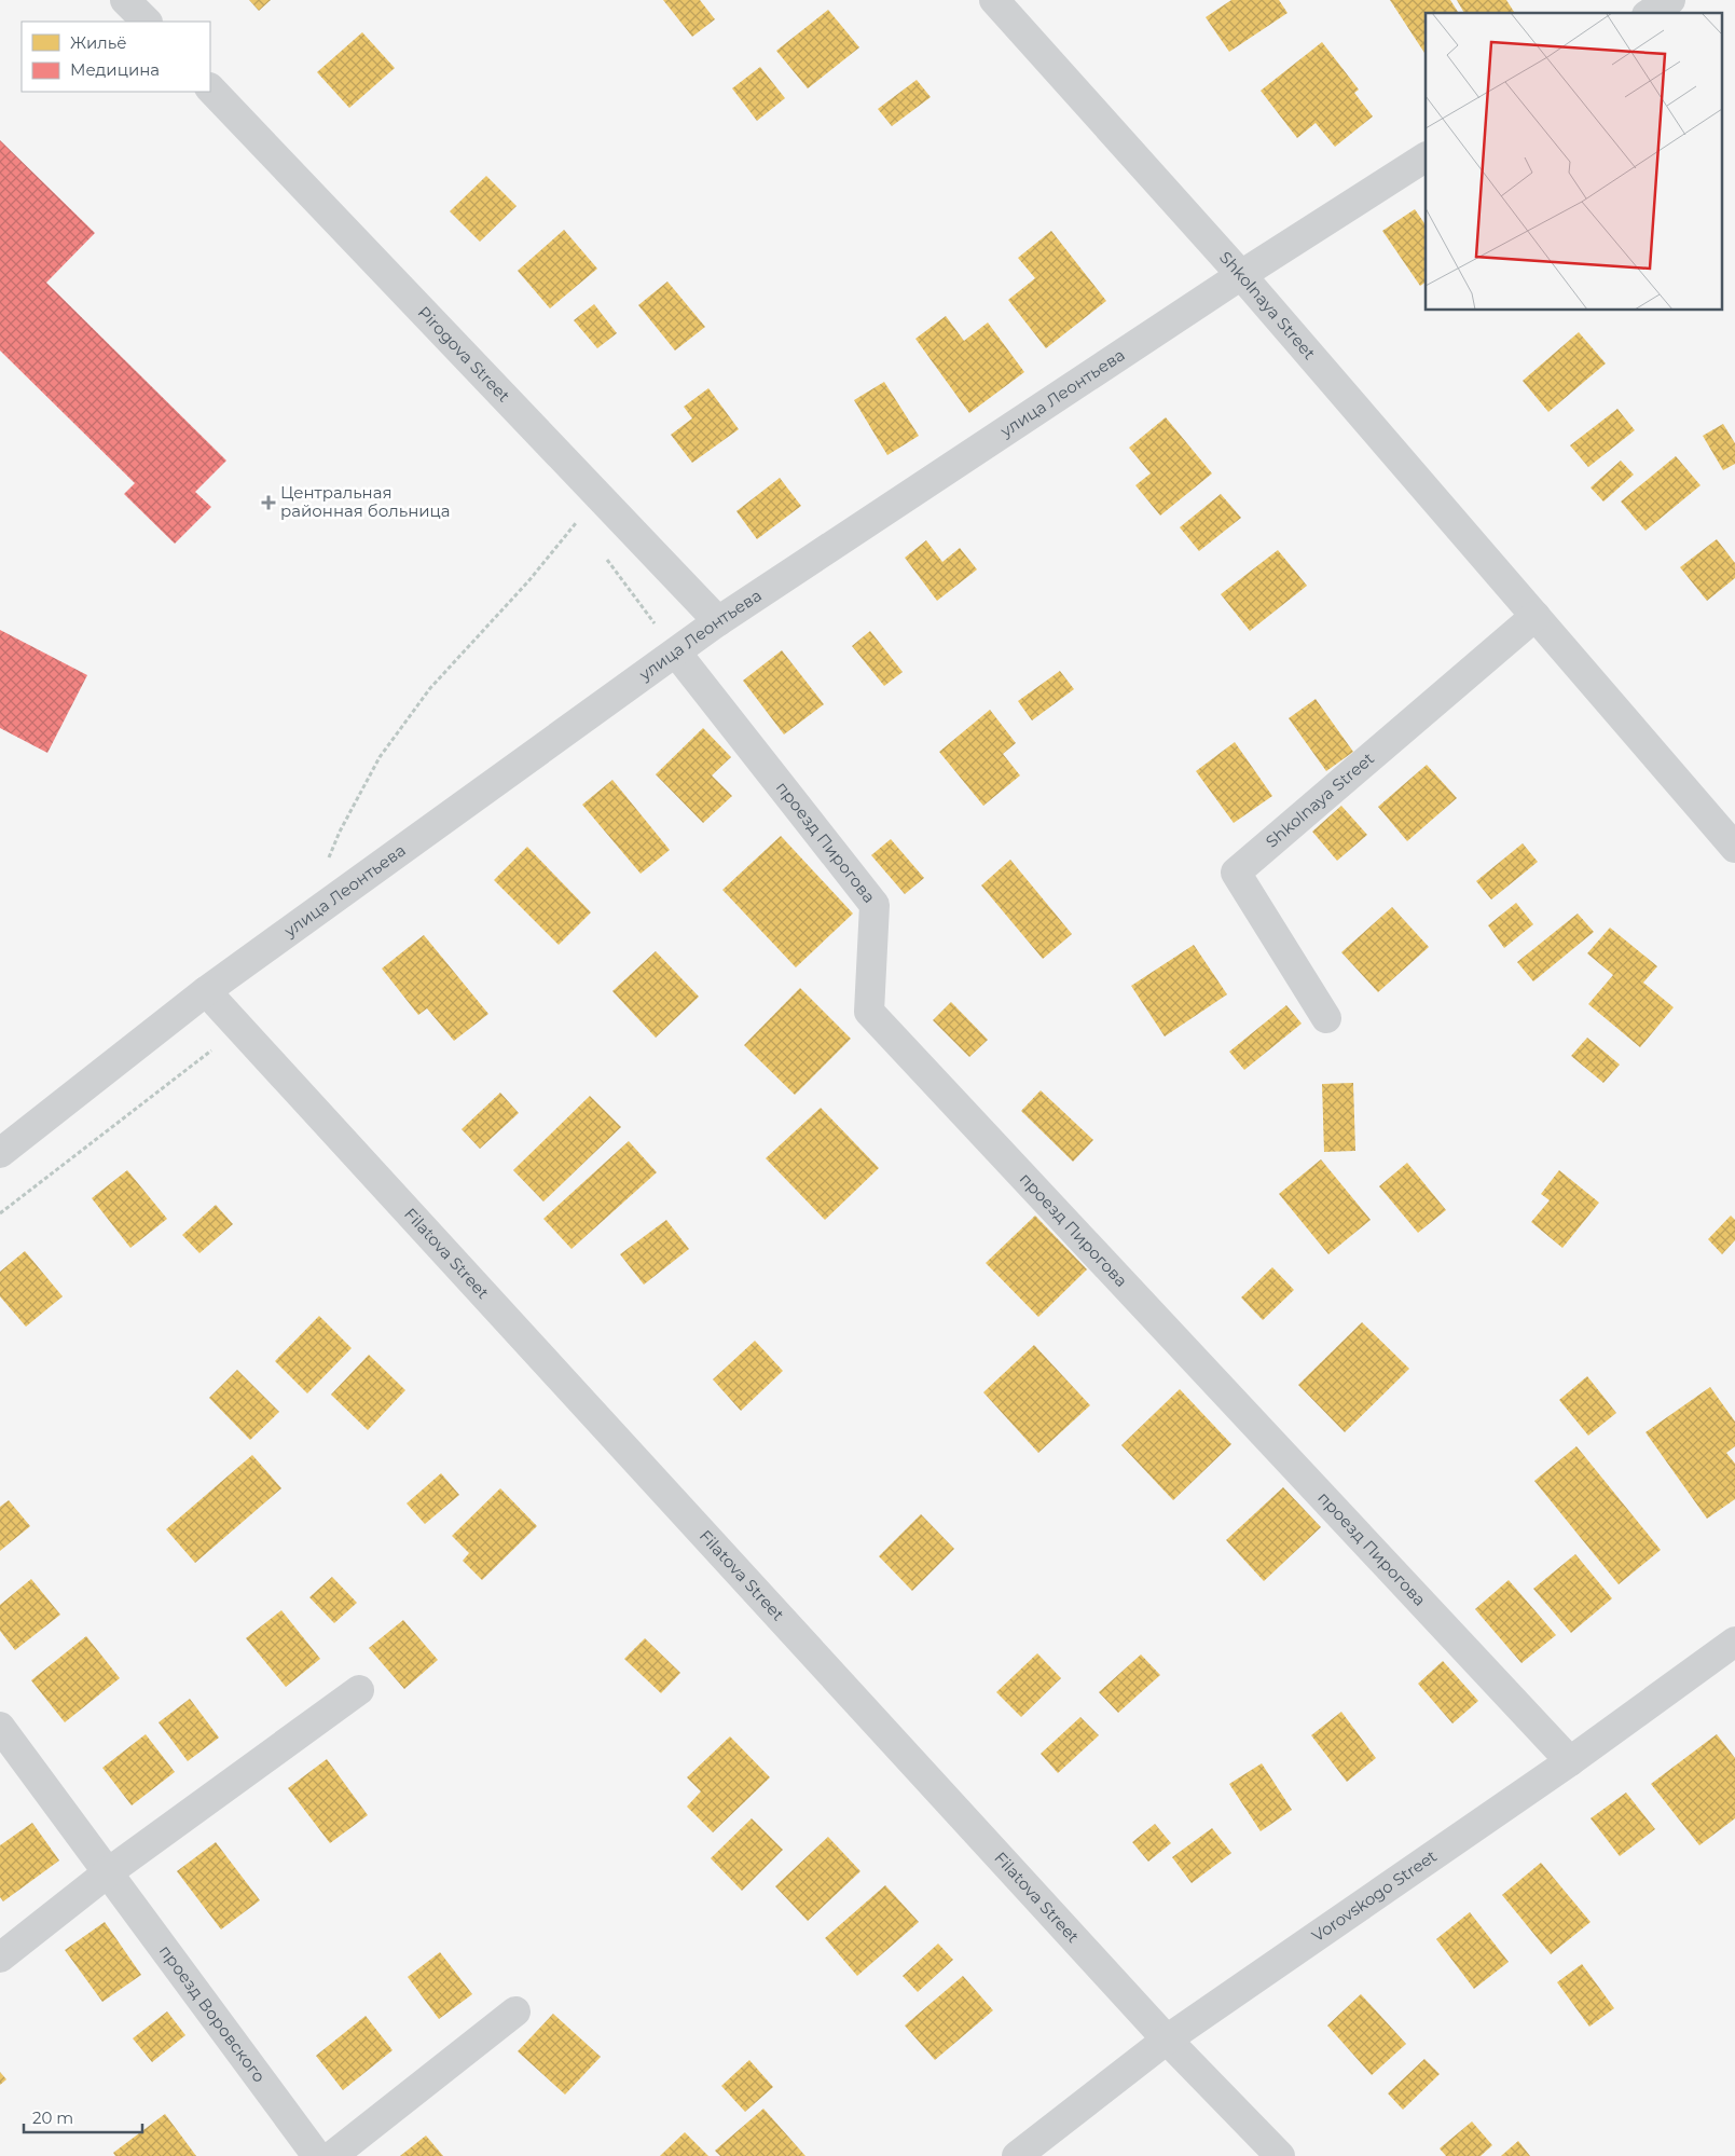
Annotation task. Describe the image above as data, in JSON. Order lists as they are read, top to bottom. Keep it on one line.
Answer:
{"streets":{"street":["Shkolnaya Street","Pirogova Street","улица Леонтьева","проезд Пирогова","Filatova Street","Vorovskogo Street","проезд Воровского"]},"crossings":[["Shkolnaya Street","улица Леонтьева"],["Pirogova Street","улица Леонтьева"],["улица Леонтьева","проезд Пирогова"],["улица Леонтьева","Filatova Street"],["проезд Пирогова","Vorovskogo Street"],["Filatova Street","Vorovskogo Street"]],"places":{"health":["Центральная районная больница"]},"legend":["Жильё","Медицина"],"scale_bar":"20 m"}
